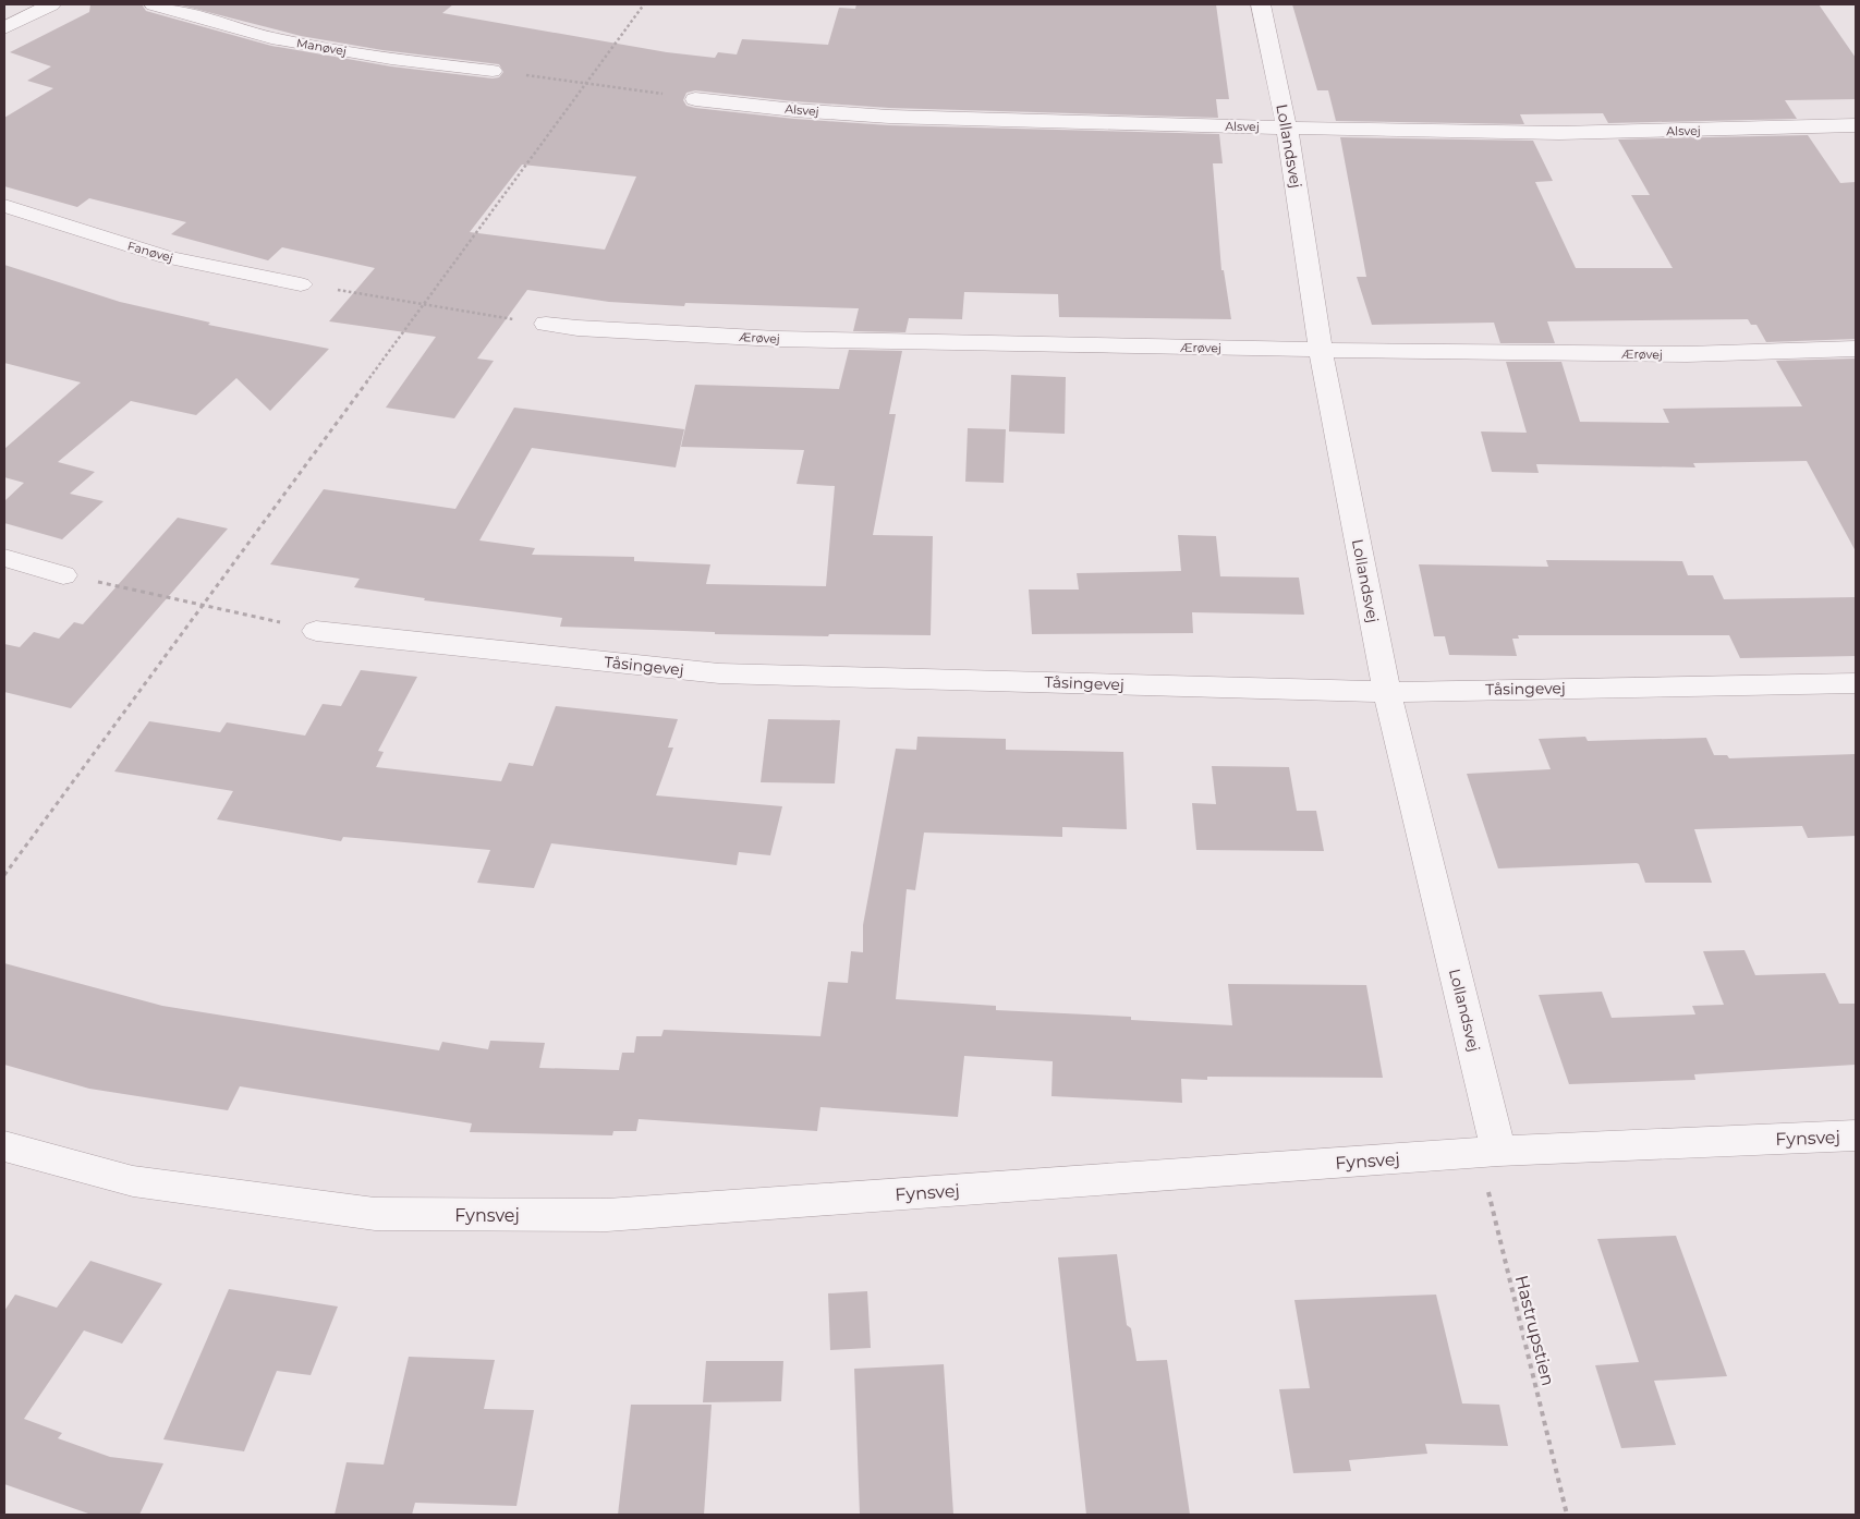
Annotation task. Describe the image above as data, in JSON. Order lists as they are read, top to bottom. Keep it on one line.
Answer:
{"streets":{"street":["Manøvej","Alsvej","Lollandsvej","Fanøvej","Ærøvej","Tåsingevej","Fynsvej"],"path":["Hastrupstien"]},"crossings":[["Alsvej","Lollandsvej"],["Lollandsvej","Ærøvej"],["Lollandsvej","Tåsingevej"],["Lollandsvej","Fynsvej"],["Lollandsvej","Hastrupstien"],["Fynsvej","Hastrupstien"]]}
